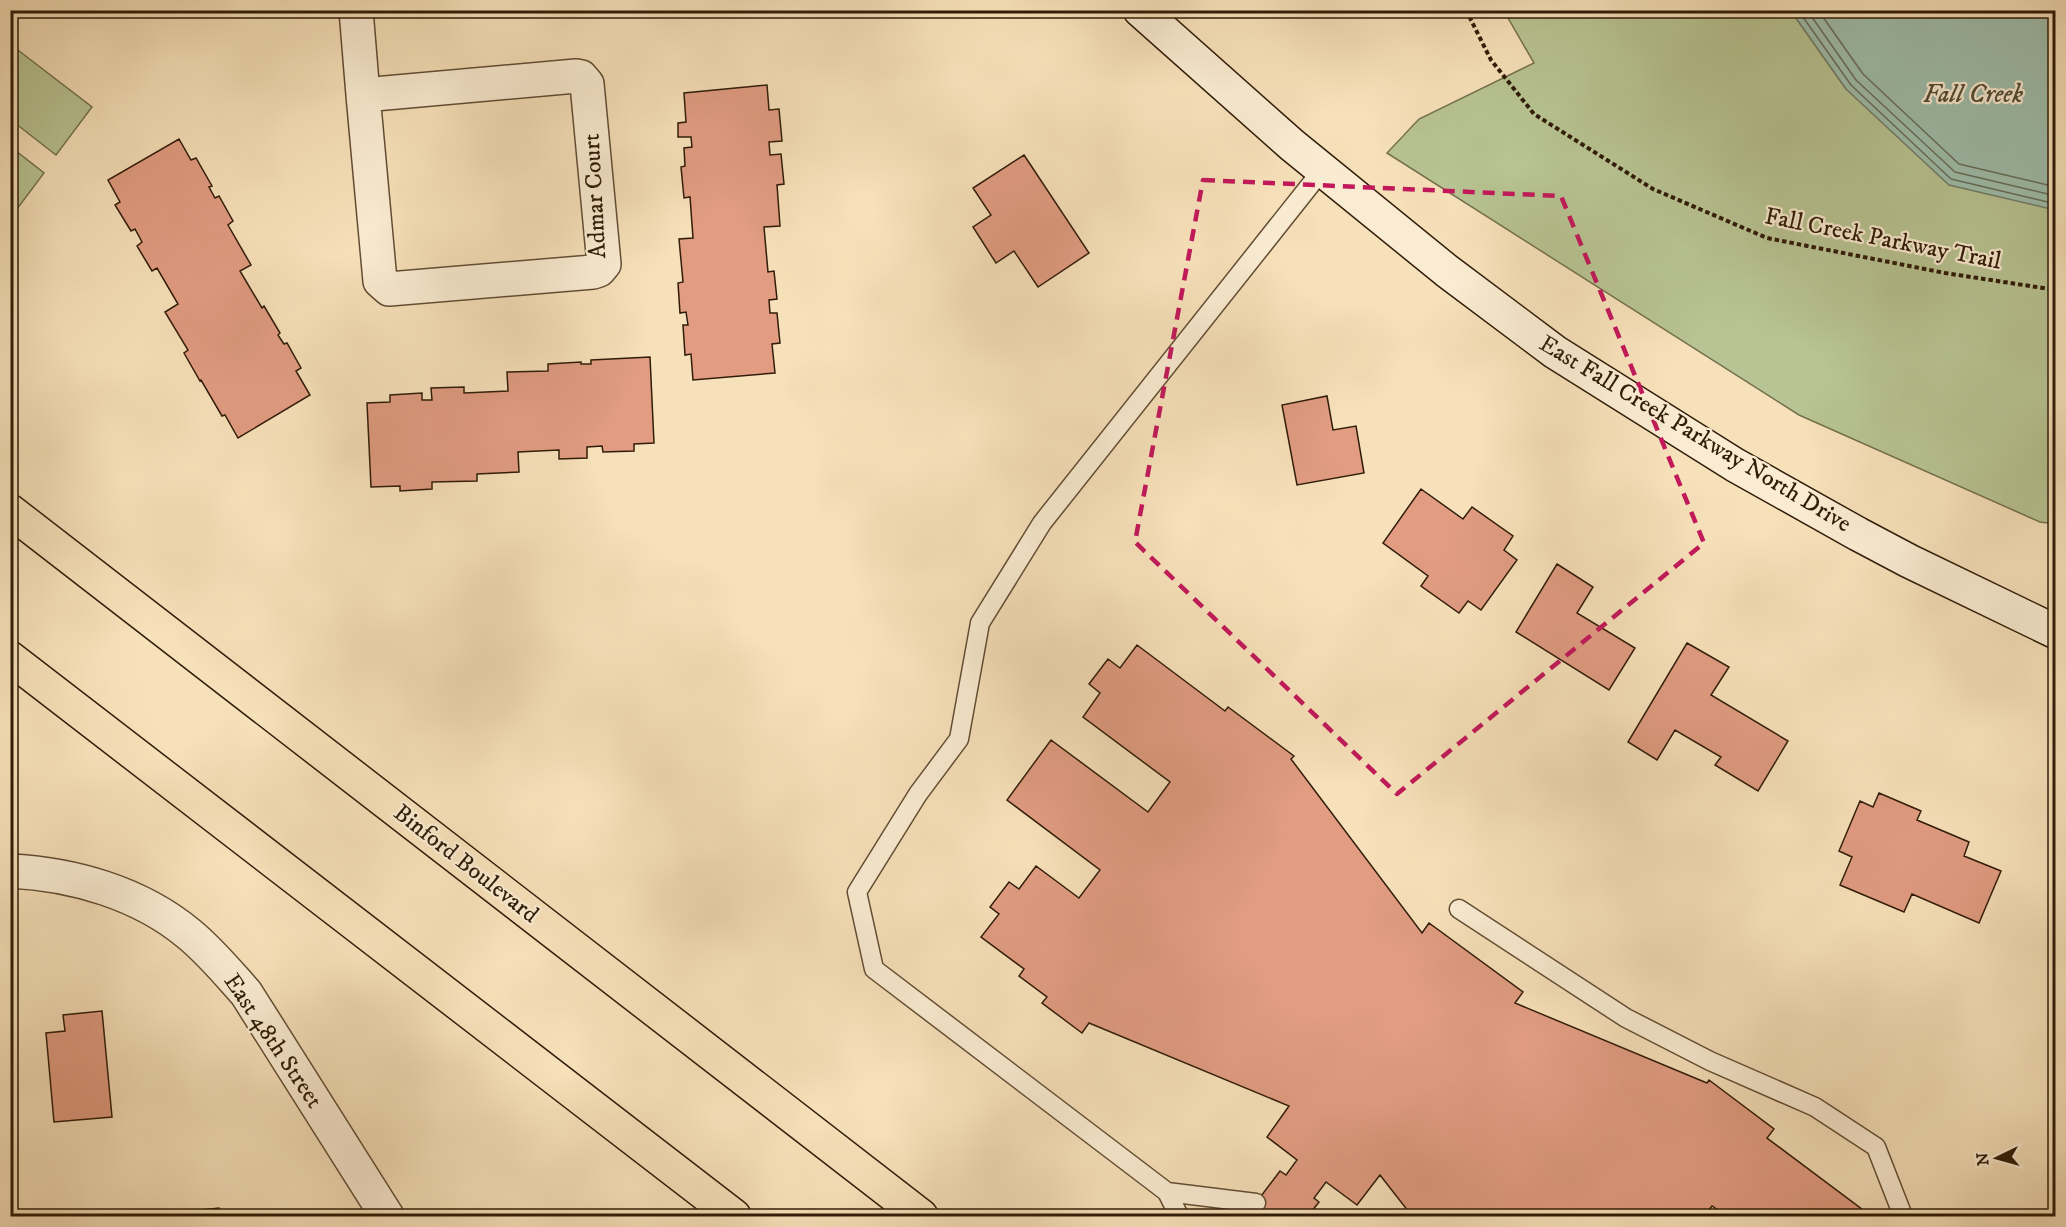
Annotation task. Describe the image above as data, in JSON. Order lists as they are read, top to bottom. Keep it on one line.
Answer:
{"streets":{"main road":["Binford Boulevard"],"street":["Admar Court","East Fall Creek Parkway North Drive","East 48th Street"],"path":["Fall Creek Parkway Trail"]},"water":["Fall Creek"],"north":"left"}
